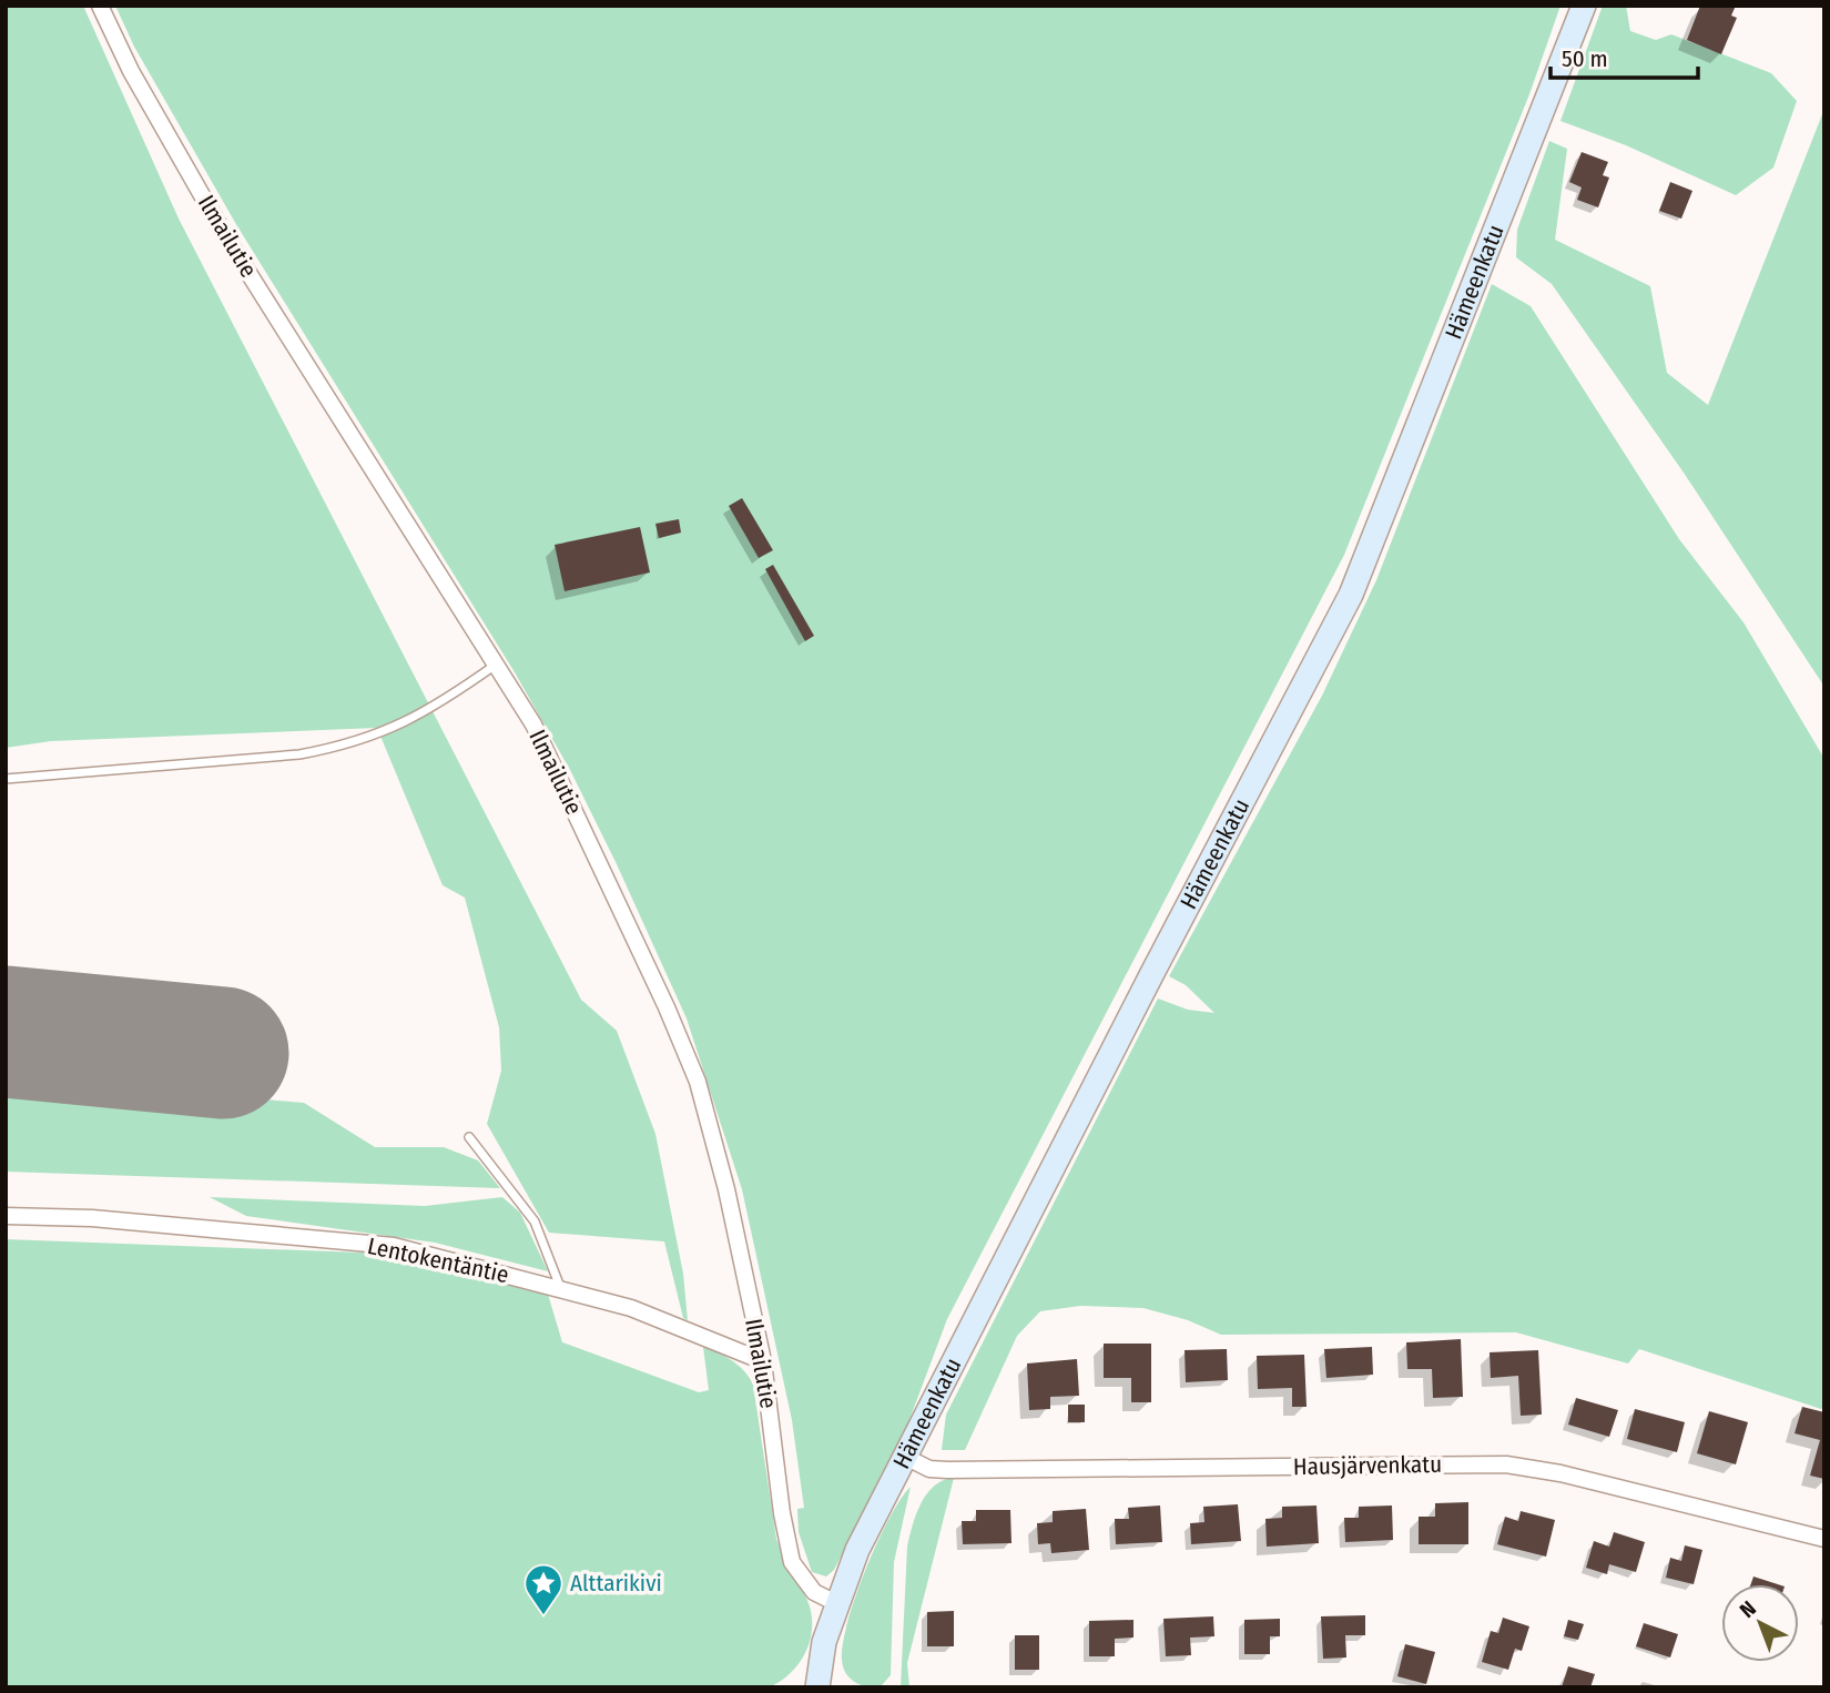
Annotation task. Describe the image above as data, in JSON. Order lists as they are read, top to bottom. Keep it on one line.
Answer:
{"streets":{"main road":["Hämeenkatu"],"street":["Ilmailutie","Lentokentäntie","Hausjärvenkatu"]},"crossings":[["Ilmailutie","Hämeenkatu"],["Ilmailutie","Lentokentäntie"],["Hämeenkatu","Hausjärvenkatu"]],"places":{"place":["Alttarikivi"]},"scale_bar":"50 m","north":"top left"}
